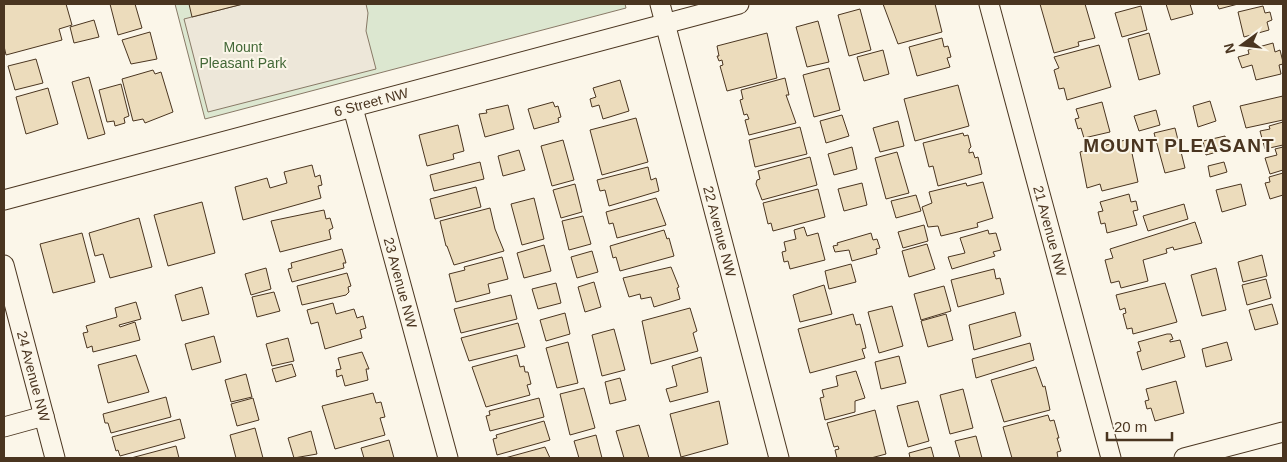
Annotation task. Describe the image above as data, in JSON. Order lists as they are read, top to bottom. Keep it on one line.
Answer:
{"streets":{"street":["6 Street NW","22 Avenue NW","21 Avenue NW","23 Avenue NW","24 Avenue NW"]},"crossings":[["6 Street NW","22 Avenue NW"],["6 Street NW","23 Avenue NW"]],"districts":["MOUNT PLEASANT"],"parks":["Mount Pleasant Park"],"scale_bar":"20 m","north":"left"}
